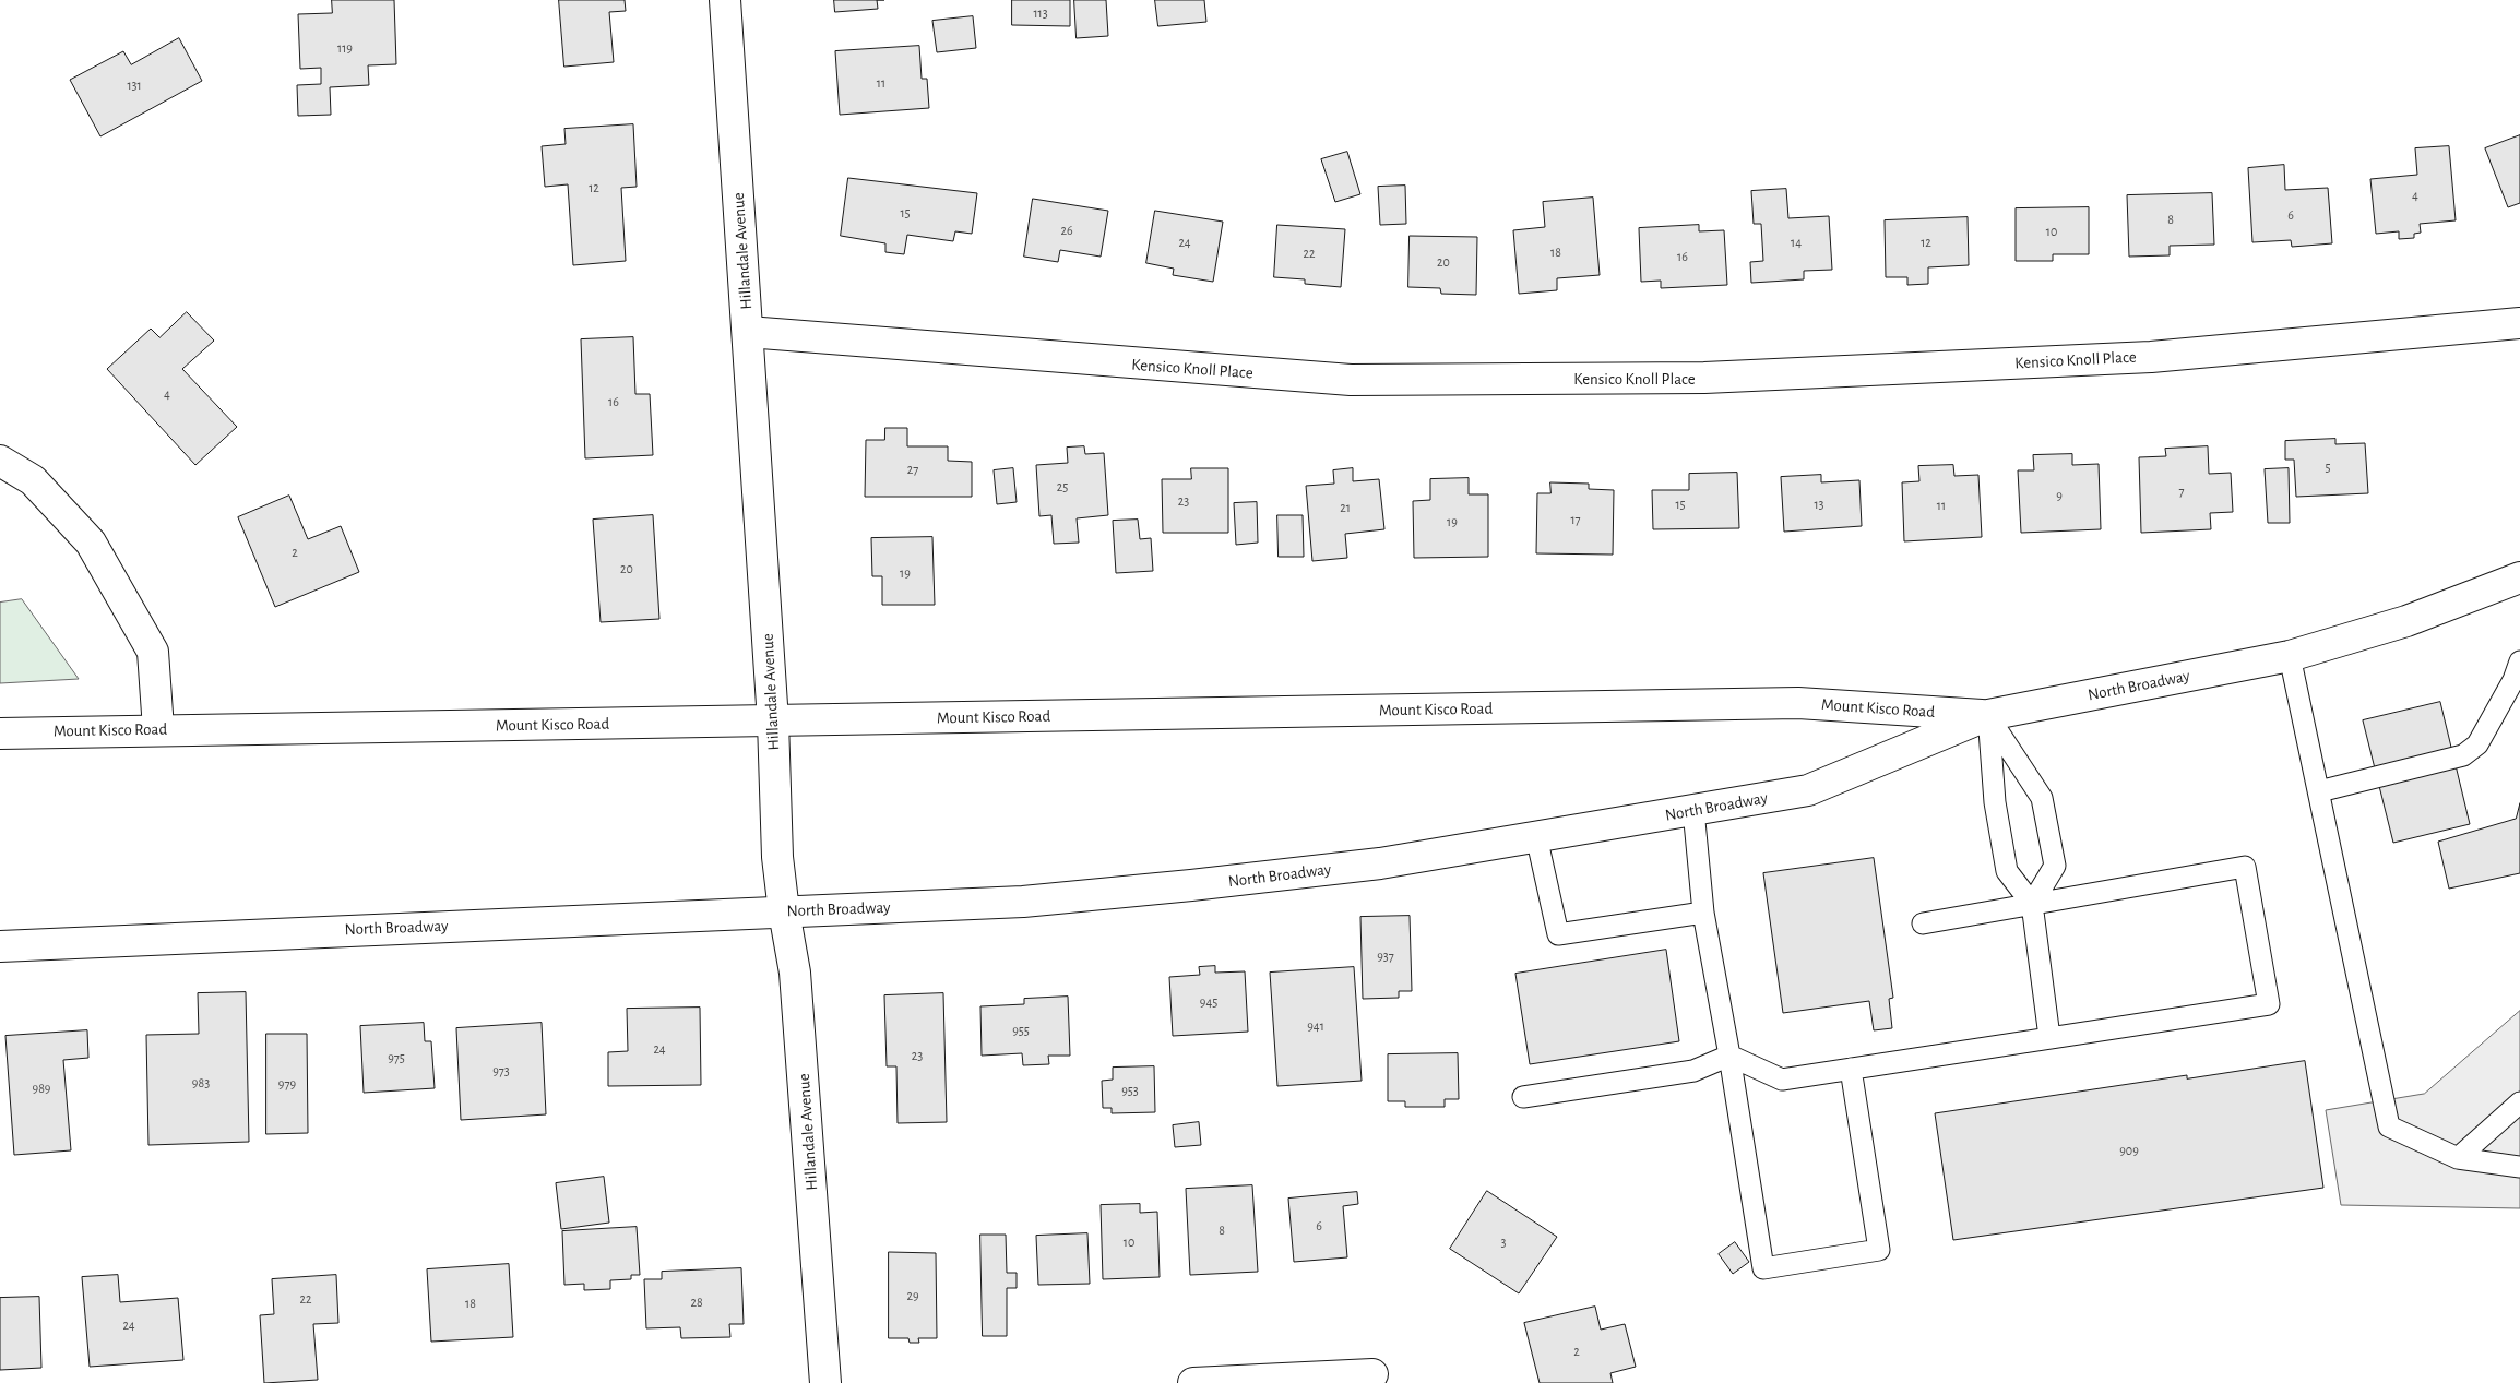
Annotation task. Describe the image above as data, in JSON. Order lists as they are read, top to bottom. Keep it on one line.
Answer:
{"streets":{"main road":["Hillandale Avenue","Kensico Knoll Place","North Broadway","Mount Kisco Road"]},"crossings":[["Hillandale Avenue","Kensico Knoll Place"],["Hillandale Avenue","North Broadway"],["Hillandale Avenue","Mount Kisco Road"],["North Broadway","Mount Kisco Road"]],"house_numbers":["113","119","11","131","12","4","15","6","8","26","10","24","14","12","18","22","16","20","4","16","5","27","25","7","9","23","15","13","11","21","17","19","2","20","19","937","945","941","955","24","23","975","973","983","979","989","953","909","6","8","10","3","29","22","28","18","24","2"]}
